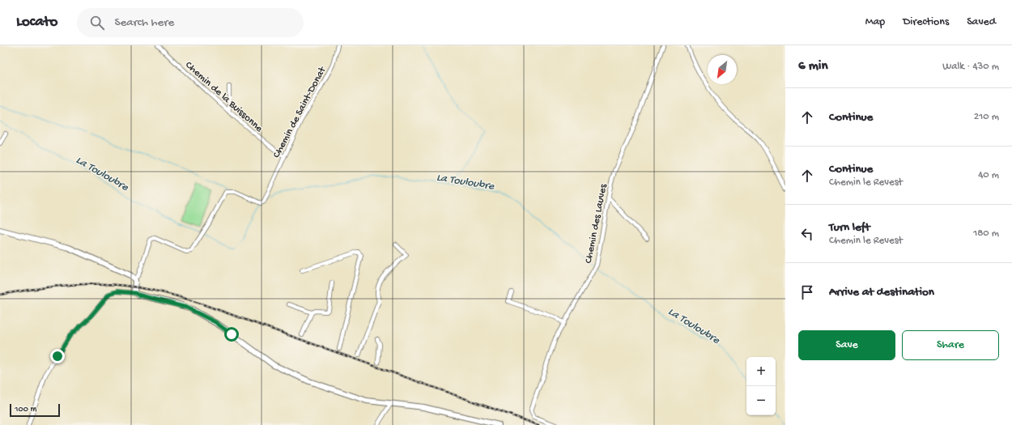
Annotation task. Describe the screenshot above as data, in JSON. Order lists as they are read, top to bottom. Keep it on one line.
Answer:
{"streets":{"street":["Chemin de la Buissonne","Chemin de Saint-Donat","Chemin des Lauves"]},"crossings":[["Chemin de la Buissonne","Chemin de Saint-Donat"]],"water":["La Touloubre"],"scale_bar":"100 m","north":"bottom left","page":{"header":"Locato","search":"Search here","nav":["Map","Directions","Saved"],"heading":["6 min","Walk · 430 m"],"list":[["Continue","210 m"],["Continue","Chemin le Revest","40 m"],["Turn left","Chemin le Revest","180 m"],"Arrive at destination"],"buttons":["Save","Share"],"map_buttons":["+","−"],"scale":"100 m"}}
